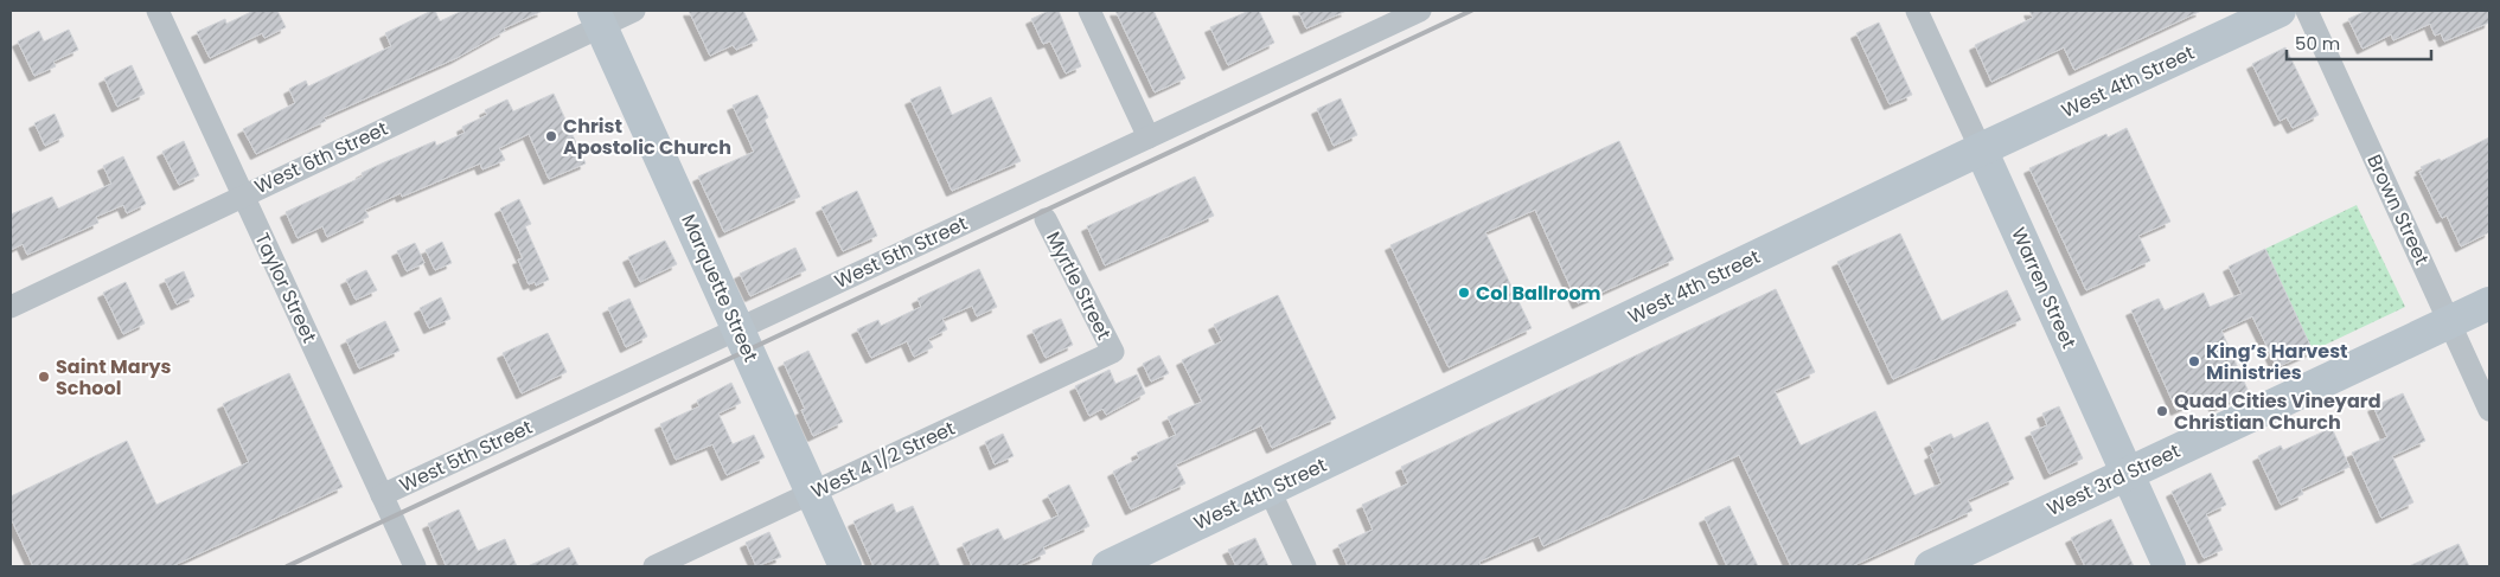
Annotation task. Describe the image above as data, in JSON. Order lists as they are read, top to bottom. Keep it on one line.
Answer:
{"streets":{"street":["West 4th Street","West 6th Street","Brown Street","West 5th Street","Myrtle Street","Taylor Street","Marquette Street","Warren Street","West 4 1/2 Street","West 3rd Street"]},"crossings":[["West 4th Street","Warren Street"],["West 6th Street","Taylor Street"],["West 6th Street","Marquette Street"],["Brown Street","West 3rd Street"],["West 5th Street","Taylor Street"],["West 5th Street","Marquette Street"],["Myrtle Street","West 4 1/2 Street"],["Marquette Street","West 4 1/2 Street"],["Warren Street","West 3rd Street"]],"places":["Christ Apostolic Church","Col Ballroom","King’s Harvest Ministries","Saint Marys School","Quad Cities Vineyard Christian Church"],"scale_bar":"50 m"}
